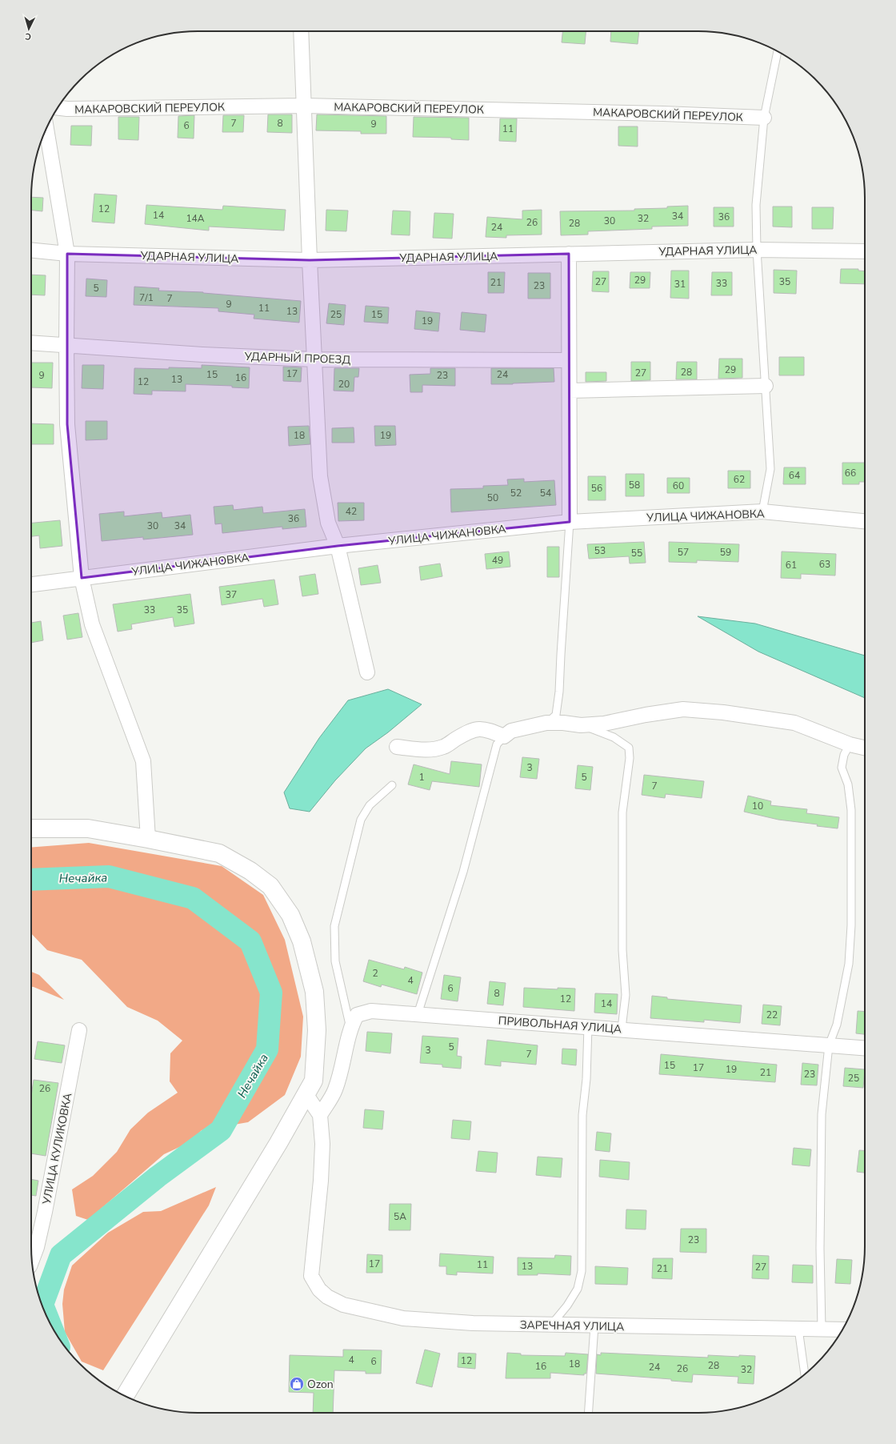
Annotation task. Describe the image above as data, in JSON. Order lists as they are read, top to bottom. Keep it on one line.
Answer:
{"streets":{"street":["МАКАРОВСКИЙ ПЕРЕУЛОК","УДАРНАЯ УЛИЦА","УДАРНЫЙ ПРОЕЗД","УЛИЦА ЧИЖАНОВКА","ПРИВОЛЬНАЯ УЛИЦА","УЛИЦА КУЛИКОВКА","ЗАРЕЧНАЯ УЛИЦА"]},"crossings":[["ПРИВОЛЬНАЯ УЛИЦА","ЗАРЕЧНАЯ УЛИЦА"]],"water":["Нечайка"],"places":{"shop":["Ozon"]},"house_numbers":["7","8","9","6","11","12","14","34","36","14А","32","30","26","28","24","29","27","35","21","33","31","23","5","7/1","7","9","11","13","25","15","19","29","28","27","17","15","24","9","23","16","13","12","20","18","19","66","64","62","58","60","56","52","54","50","42","36","30","34","53","57","59","55","49","63","61","37","33","35","3","1","5","7","10","2","4","6","8","12","14","22","5","3","7","15","17","19","21","23","25","26","5А","23","17","11","13","27","21","4","12","6","18","28","16","24","26","32"],"north":"bottom"}
